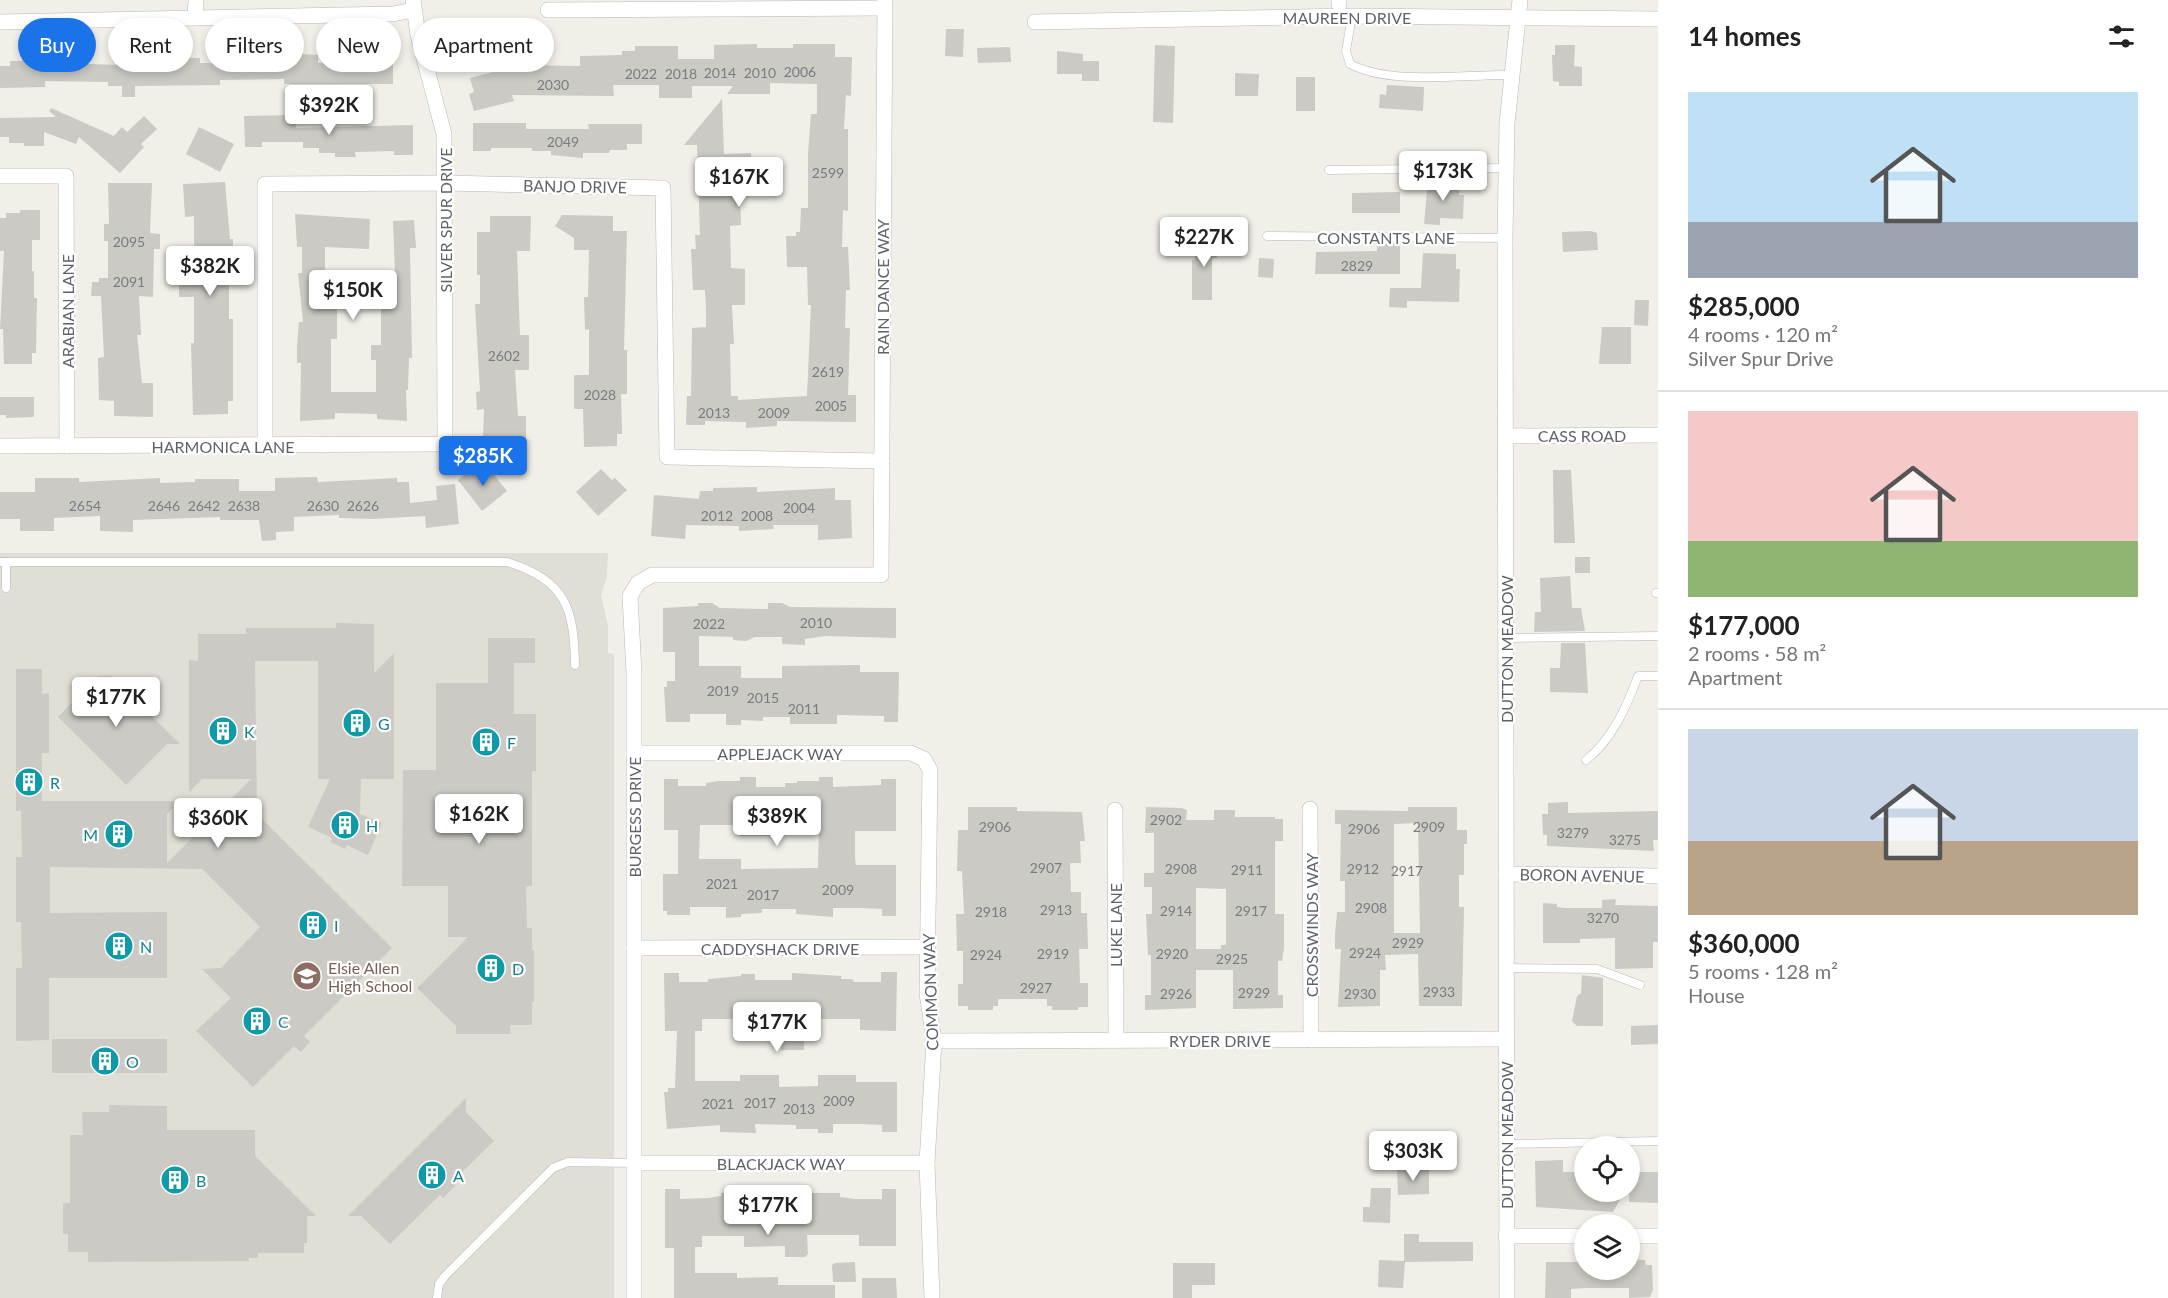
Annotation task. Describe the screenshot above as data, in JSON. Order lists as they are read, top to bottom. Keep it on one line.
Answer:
{"streets":{"street":["MAUREEN DRIVE","BANJO DRIVE","SILVER SPUR DRIVE","RAIN DANCE WAY","ARABIAN LANE","CASS ROAD","HARMONICA LANE","DUTTON MEADOW","APPLEJACK WAY","BURGESS DRIVE","BORON AVENUE","LUKE LANE","CROSSWINDS WAY","CADDYSHACK DRIVE","COMMON WAY","RYDER DRIVE","BLACKJACK WAY"],"lane":["CONSTANTS LANE"]},"crossings":[["MAUREEN DRIVE","DUTTON MEADOW"],["BANJO DRIVE","SILVER SPUR DRIVE"],["BANJO DRIVE","RAIN DANCE WAY"],["BANJO DRIVE","HARMONICA LANE"],["SILVER SPUR DRIVE","HARMONICA LANE"],["CONSTANTS LANE","DUTTON MEADOW"],["RAIN DANCE WAY","BURGESS DRIVE"],["ARABIAN LANE","HARMONICA LANE"],["CASS ROAD","DUTTON MEADOW"],["DUTTON MEADOW","BORON AVENUE"],["DUTTON MEADOW","RYDER DRIVE"],["APPLEJACK WAY","BURGESS DRIVE"],["APPLEJACK WAY","COMMON WAY"],["BURGESS DRIVE","CADDYSHACK DRIVE"],["BURGESS DRIVE","BLACKJACK WAY"],["LUKE LANE","RYDER DRIVE"],["CROSSWINDS WAY","RYDER DRIVE"],["CADDYSHACK DRIVE","COMMON WAY"],["COMMON WAY","RYDER DRIVE"],["COMMON WAY","BLACKJACK WAY"]],"places":{"building":["G","K","F","R","H","M","I","N","D","C","O","A","B"],"school or university":["Elsie Allen High School"]},"house_numbers":["2006","2014","2010","2022","2018","2030","2049","2599","2095","2829","2091","2602","2619","2028","2005","2013","2009","2654","2646","2642","2638","2630","2626","2004","2012","2008","2010","2022","2019","2015","2011","2902","2906","2909","2906","3279","3275","2907","2908","2912","2911","2917","2021","2009","2017","2908","2913","2914","2917","2918","3270","2929","2924","2919","2920","2924","2925","2927","2933","2929","2926","2930","2009","2017","2021","2013"],"page":{"heading":"14 homes","chip":["Buy","Rent","Filters","New","Apartment"],"list":[{"name":"$285,000","note":"4 rooms · 120 m² · Silver Spur Drive"},{"name":"$177,000","note":"2 rooms · 58 m² · Apartment"},{"name":"$360,000","note":"5 rooms · 128 m² · House"}],"price":["$392K","$173K","$167K","$227K","$382K","$150K","$285K","$177K","$162K","$389K","$360K","$177K","$303K","$177K"]}}
